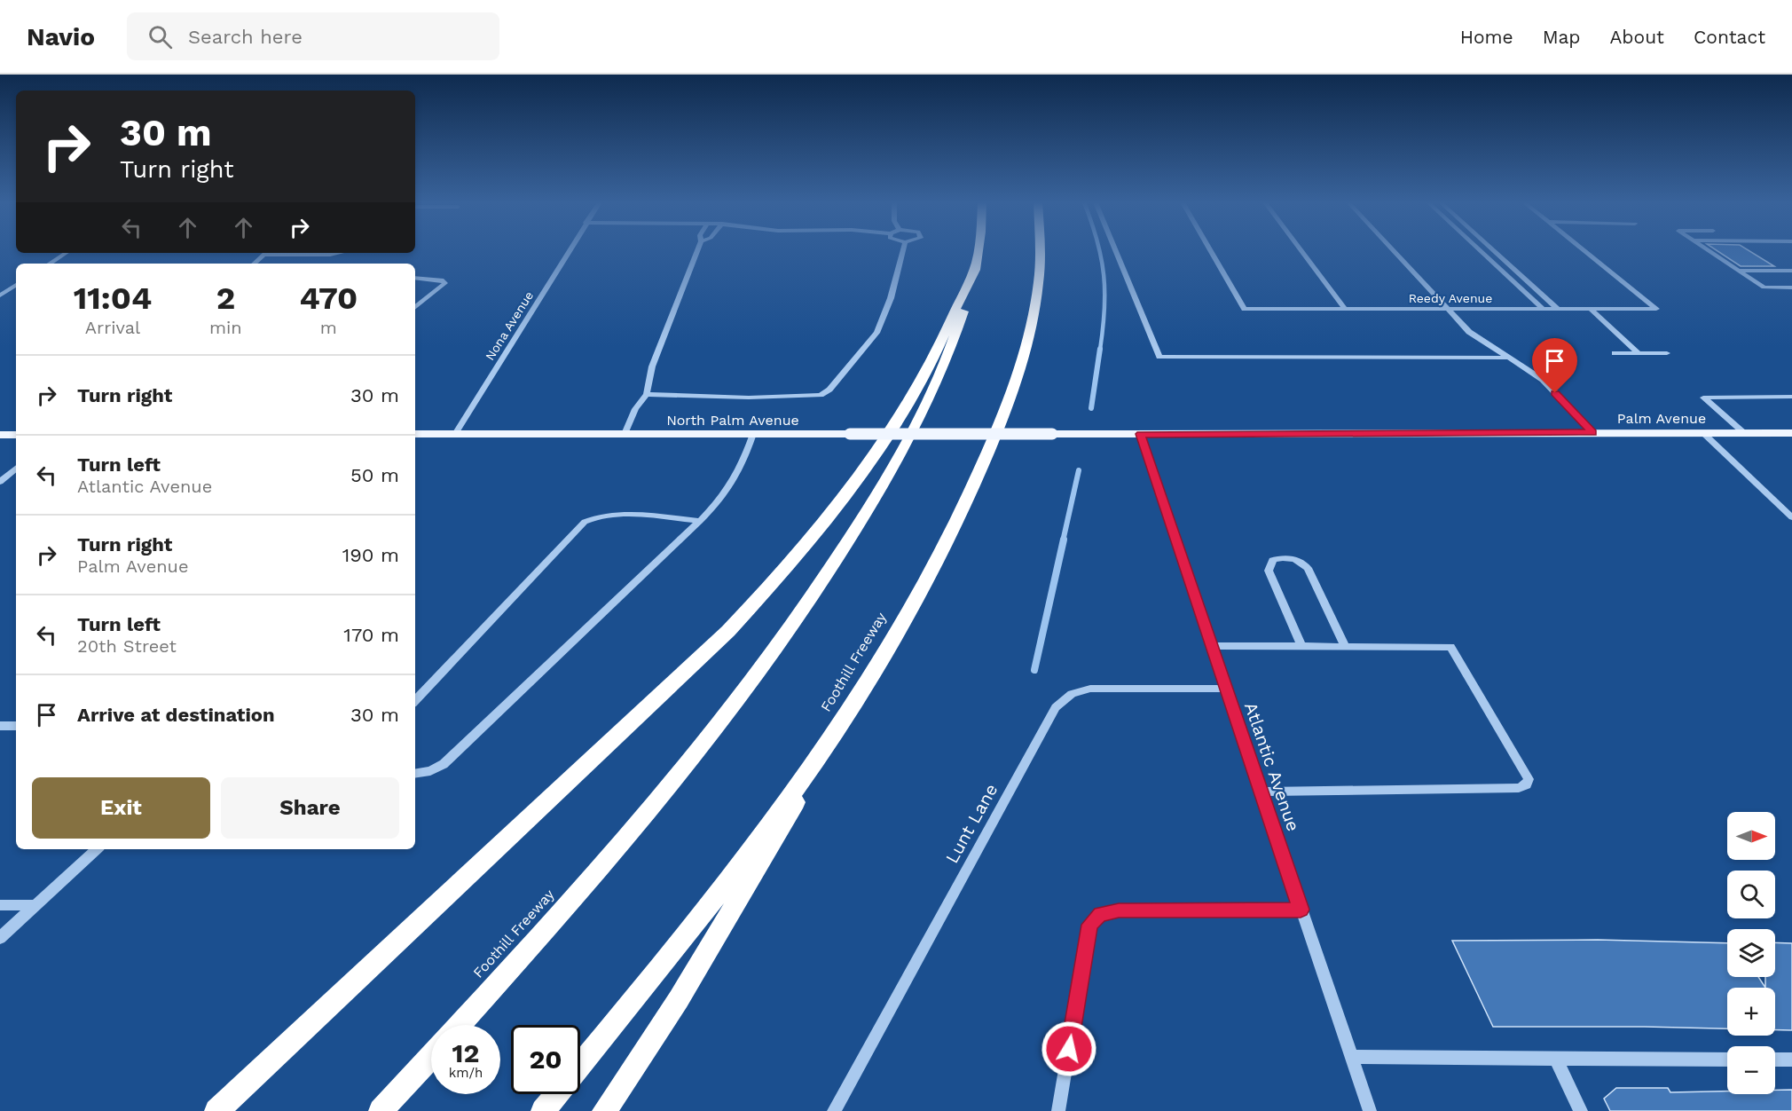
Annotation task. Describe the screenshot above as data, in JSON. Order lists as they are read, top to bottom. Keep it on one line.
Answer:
{"streets":{"highway":["Foothill Freeway"],"main road":["Palm Avenue","North Palm Avenue"],"street":["Reedy Avenue","Nona Avenue","Atlantic Avenue","Lunt Lane"]},"crossings":[["Nona Avenue","North Palm Avenue"],["Palm Avenue","North Palm Avenue"],["Palm Avenue","Atlantic Avenue"],["Atlantic Avenue","Lunt Lane"]],"north":"right","page":{"header":"Navio","search":"Search here","nav":["Home","Map","About","Contact"],"turn":["30 m","Turn right"],"eta":["11:04","Arrival","2","min","470","m"],"list":[{"name":"Turn right","value":"30 m"},{"name":"Turn left","note":"Atlantic Avenue","value":"50 m"},{"name":"Turn right","note":"Palm Avenue","value":"190 m"},{"name":"Turn left","note":"20th Street","value":"170 m"},{"name":"Arrive at destination","value":"30 m"}],"buttons":["Exit","Share"],"map_buttons":["+","−"],"speed":"12 km/h","limit":"20"}}
